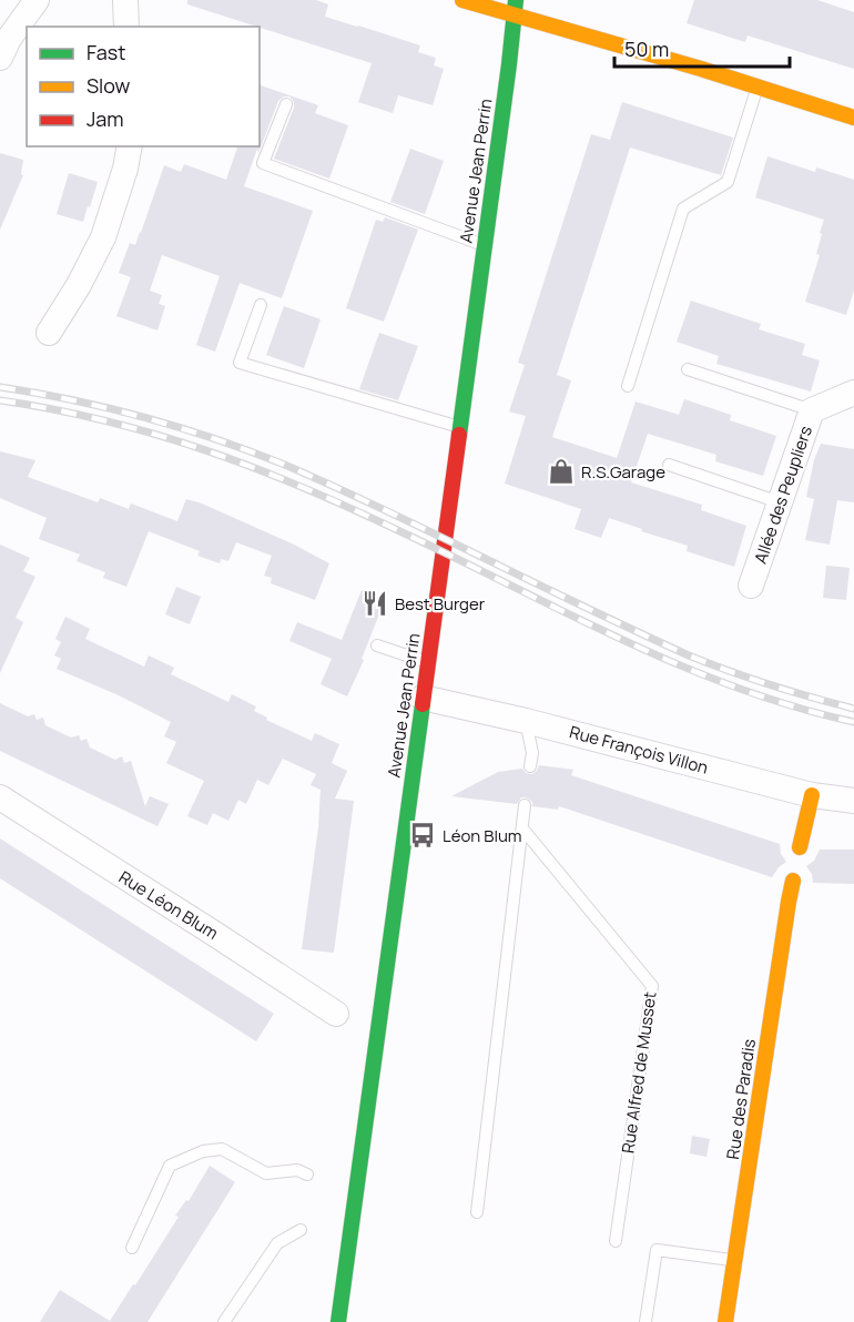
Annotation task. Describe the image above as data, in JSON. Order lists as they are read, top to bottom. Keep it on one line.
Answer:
{"streets":{"main road":["Avenue Jean Perrin","Rue des Paradis"],"street":["Allée des Peupliers","Rue François Villon","Rue Léon Blum"],"lane":["Rue Alfred de Musset"]},"crossings":[["Avenue Jean Perrin","Rue François Villon"]],"places":{"shop":["R.S.Garage"],"restaurant":["Best Burger"],"bus stop":["Léon Blum"]},"legend":["Fast","Slow","Jam"],"scale_bar":"50 m"}
